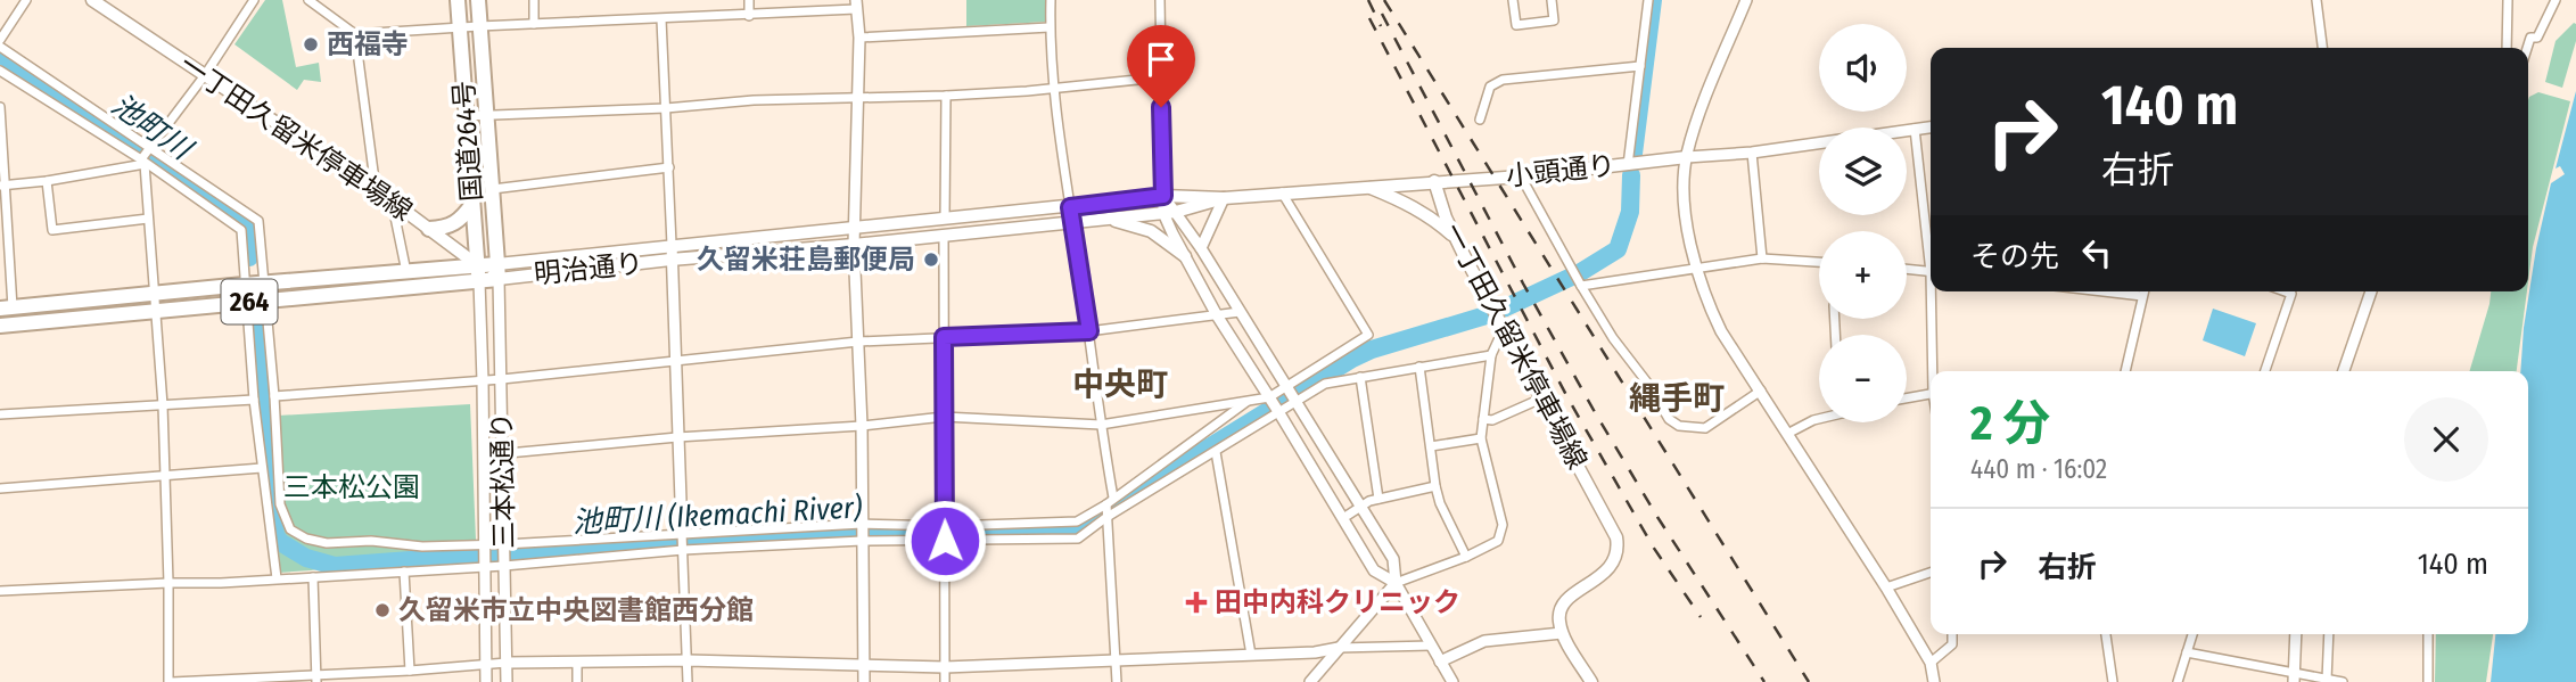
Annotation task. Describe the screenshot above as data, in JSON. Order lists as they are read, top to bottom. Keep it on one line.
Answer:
{"streets":{"highway":["国道264号","明治通り","264"],"main road":["一丁田久留米停車場線","小頭通り"],"street":["三本松通り"]},"crossings":[["一丁田久留米停車場線","国道264号"],["一丁田久留米停車場線","小頭通り"],["一丁田久留米停車場線","明治通り"],["国道264号","明治通り"],["国道264号","三本松通り"],["明治通り","三本松通り"]],"districts":["中央町","縄手町"],"water":["池町川","池町川 (Ikemachi River)"],"parks":["三本松公園"],"places":{"other":["西福寺","久留米荘島郵便局","久留米市立中央図書館西分館"],"health":["田中内科クリニック"]},"page":{"map_buttons":["+","−"],"turn":["140 m","右折"],"then":"その先","heading":["2 分","440 m · 16:02"],"list":[{"name":"右折","value":"140 m"}]}}
